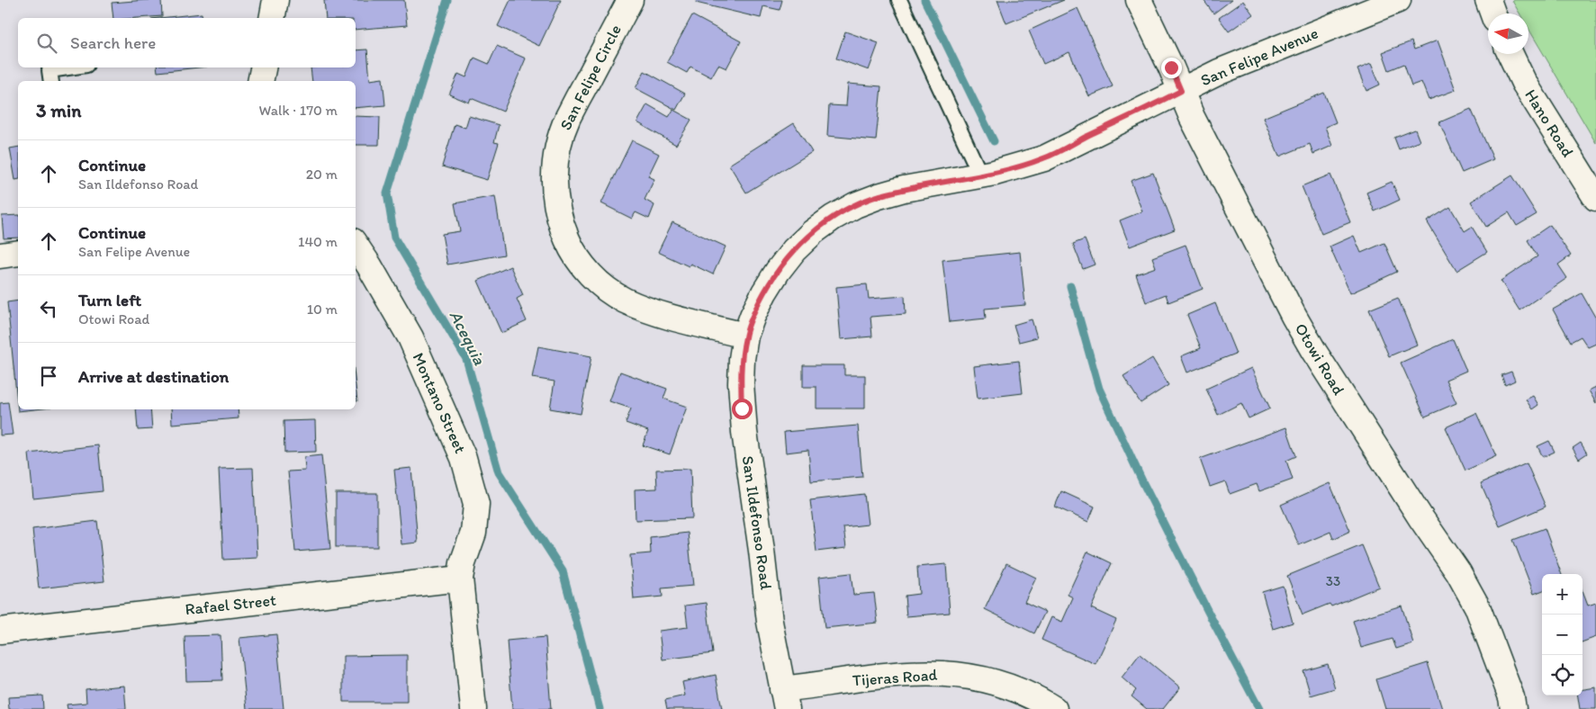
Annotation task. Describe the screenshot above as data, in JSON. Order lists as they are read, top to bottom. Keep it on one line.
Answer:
{"streets":{"street":["San Felipe Avenue","San Felipe Circle","Hano Road","Otowi Road","Montano Street","San Ildefonso Road","Rafael Street","Tijeras Road"]},"crossings":[["San Felipe Avenue","San Felipe Circle"],["San Felipe Avenue","Otowi Road"],["San Felipe Avenue","San Ildefonso Road"],["San Felipe Circle","San Ildefonso Road"],["Montano Street","Rafael Street"],["San Ildefonso Road","Tijeras Road"]],"water":["Acequia"],"house_numbers":["33"],"north":"left","page":{"search":"Search here","heading":["3 min","Walk · 170 m"],"list":[["Continue","San Ildefonso Road","20 m"],["Continue","San Felipe Avenue","140 m"],["Turn left","Otowi Road","10 m"],"Arrive at destination"],"map_buttons":["+","−"]}}
